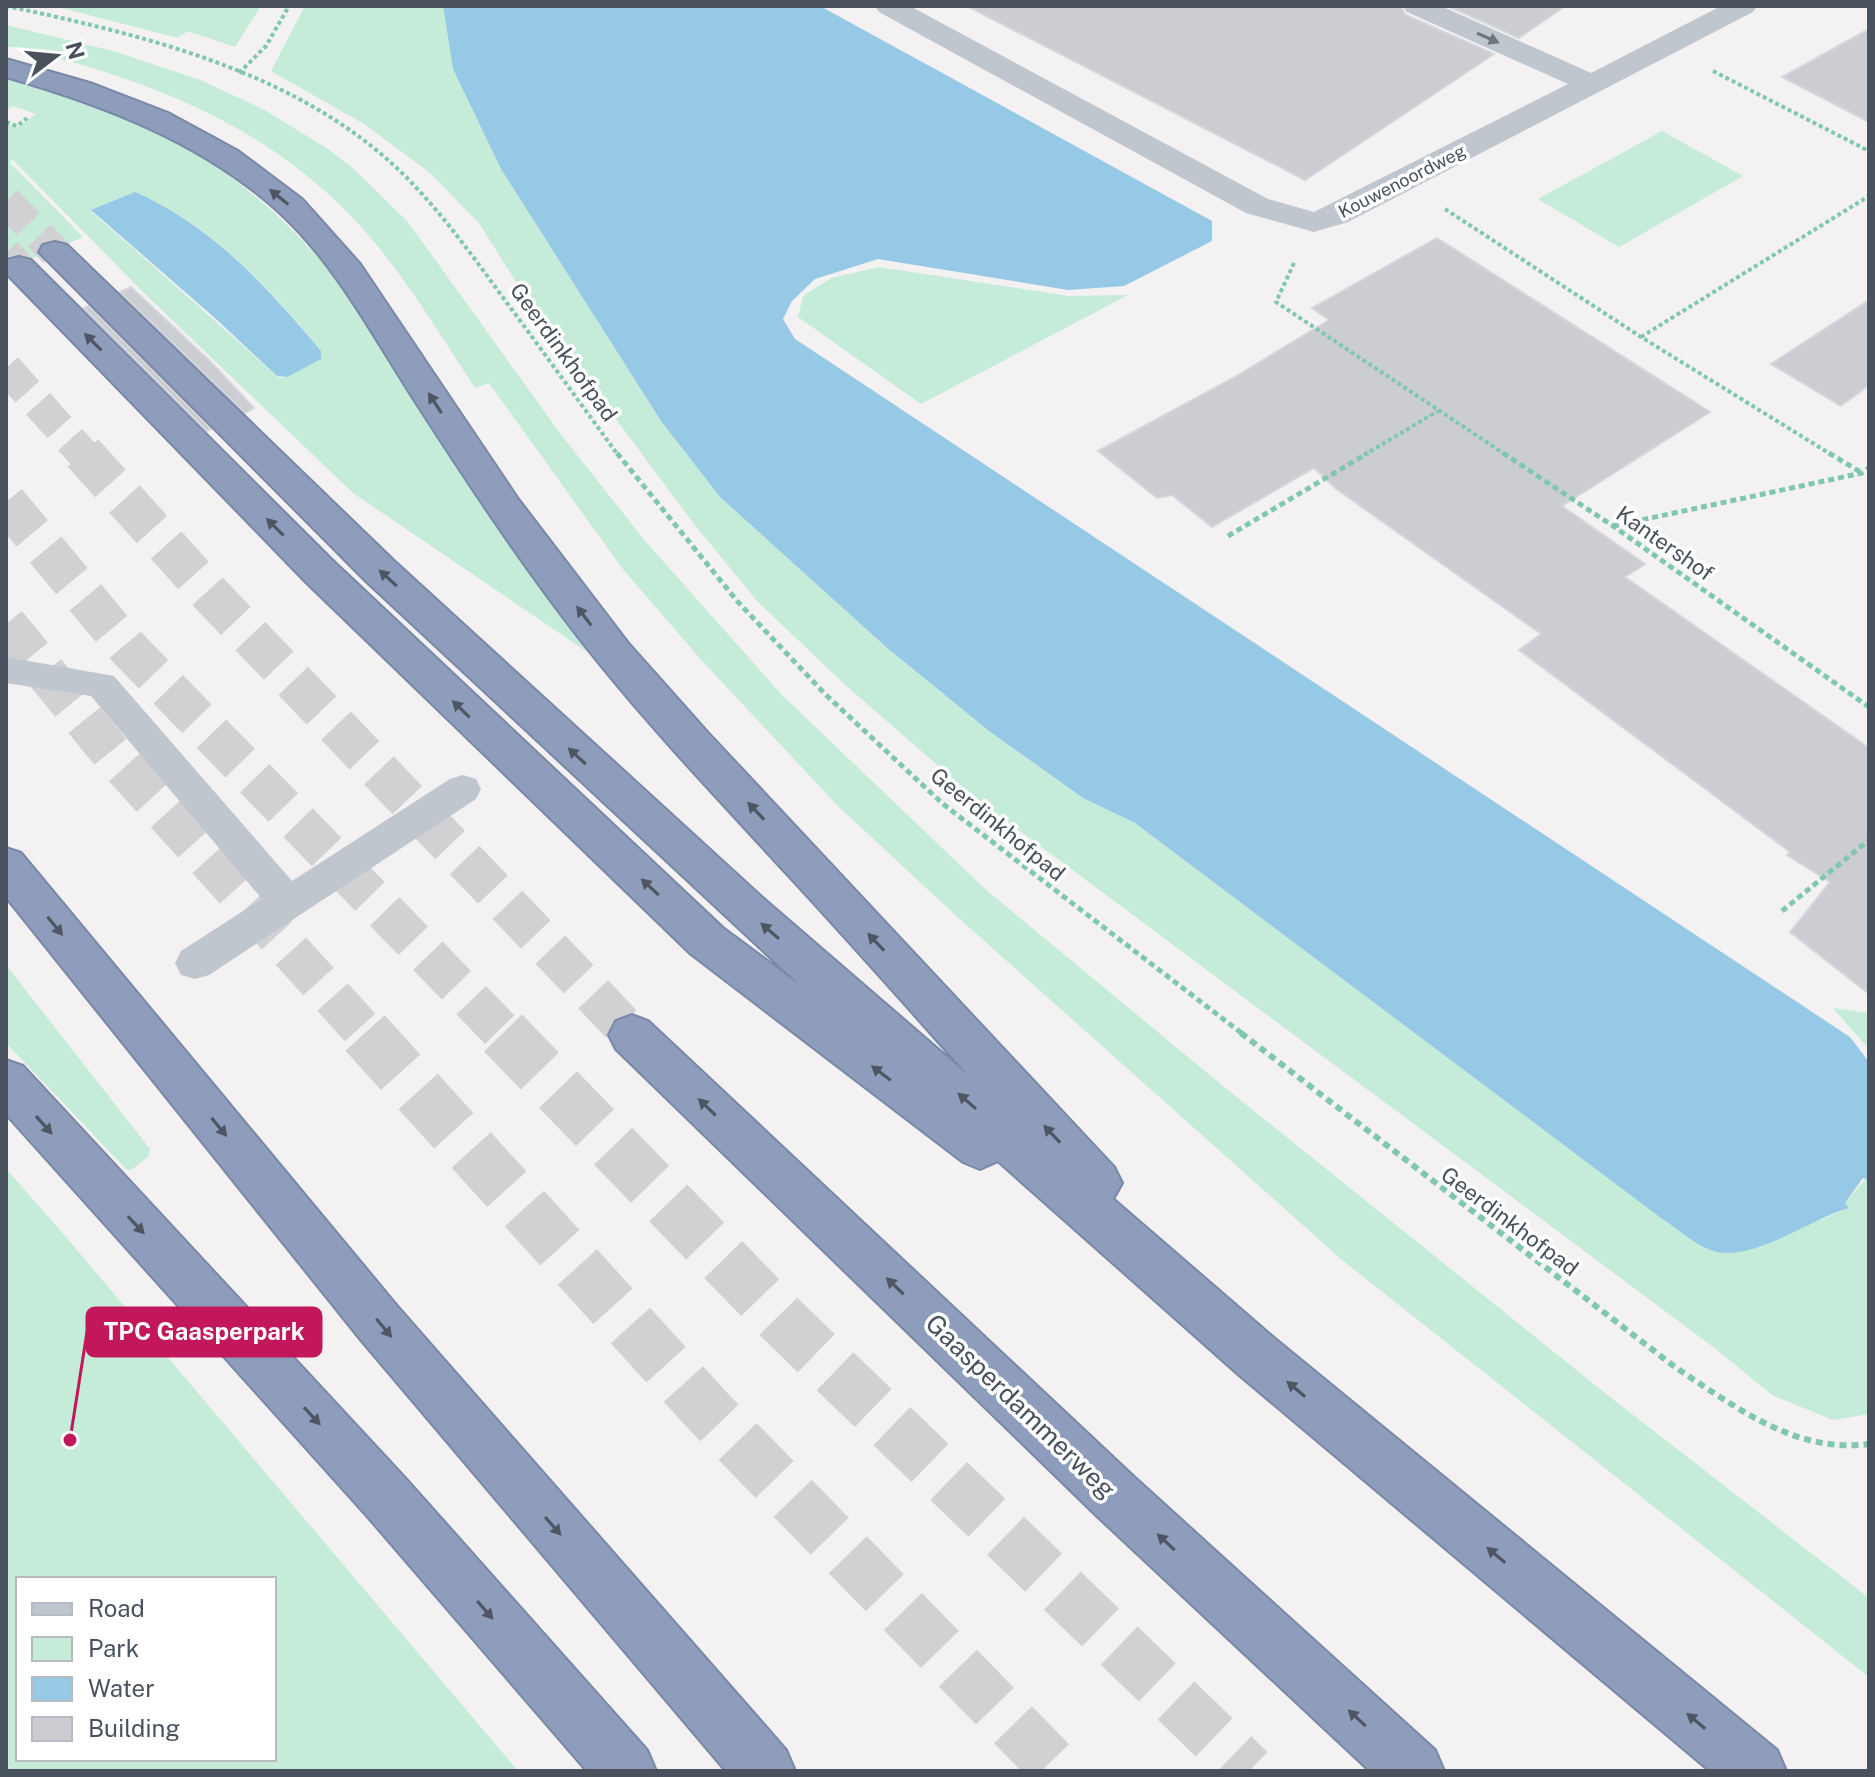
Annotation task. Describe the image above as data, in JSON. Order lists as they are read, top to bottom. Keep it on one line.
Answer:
{"streets":{"highway":["Gaasperdammerweg"],"street":["Kouwenoordweg"],"path":["Geerdinkhofpad","Kantershof"]},"crossings":[["Kouwenoordweg","Kantershof"]],"places":["TPC Gaasperpark"],"legend":["Road","Park","Water","Building"],"north":"right"}
